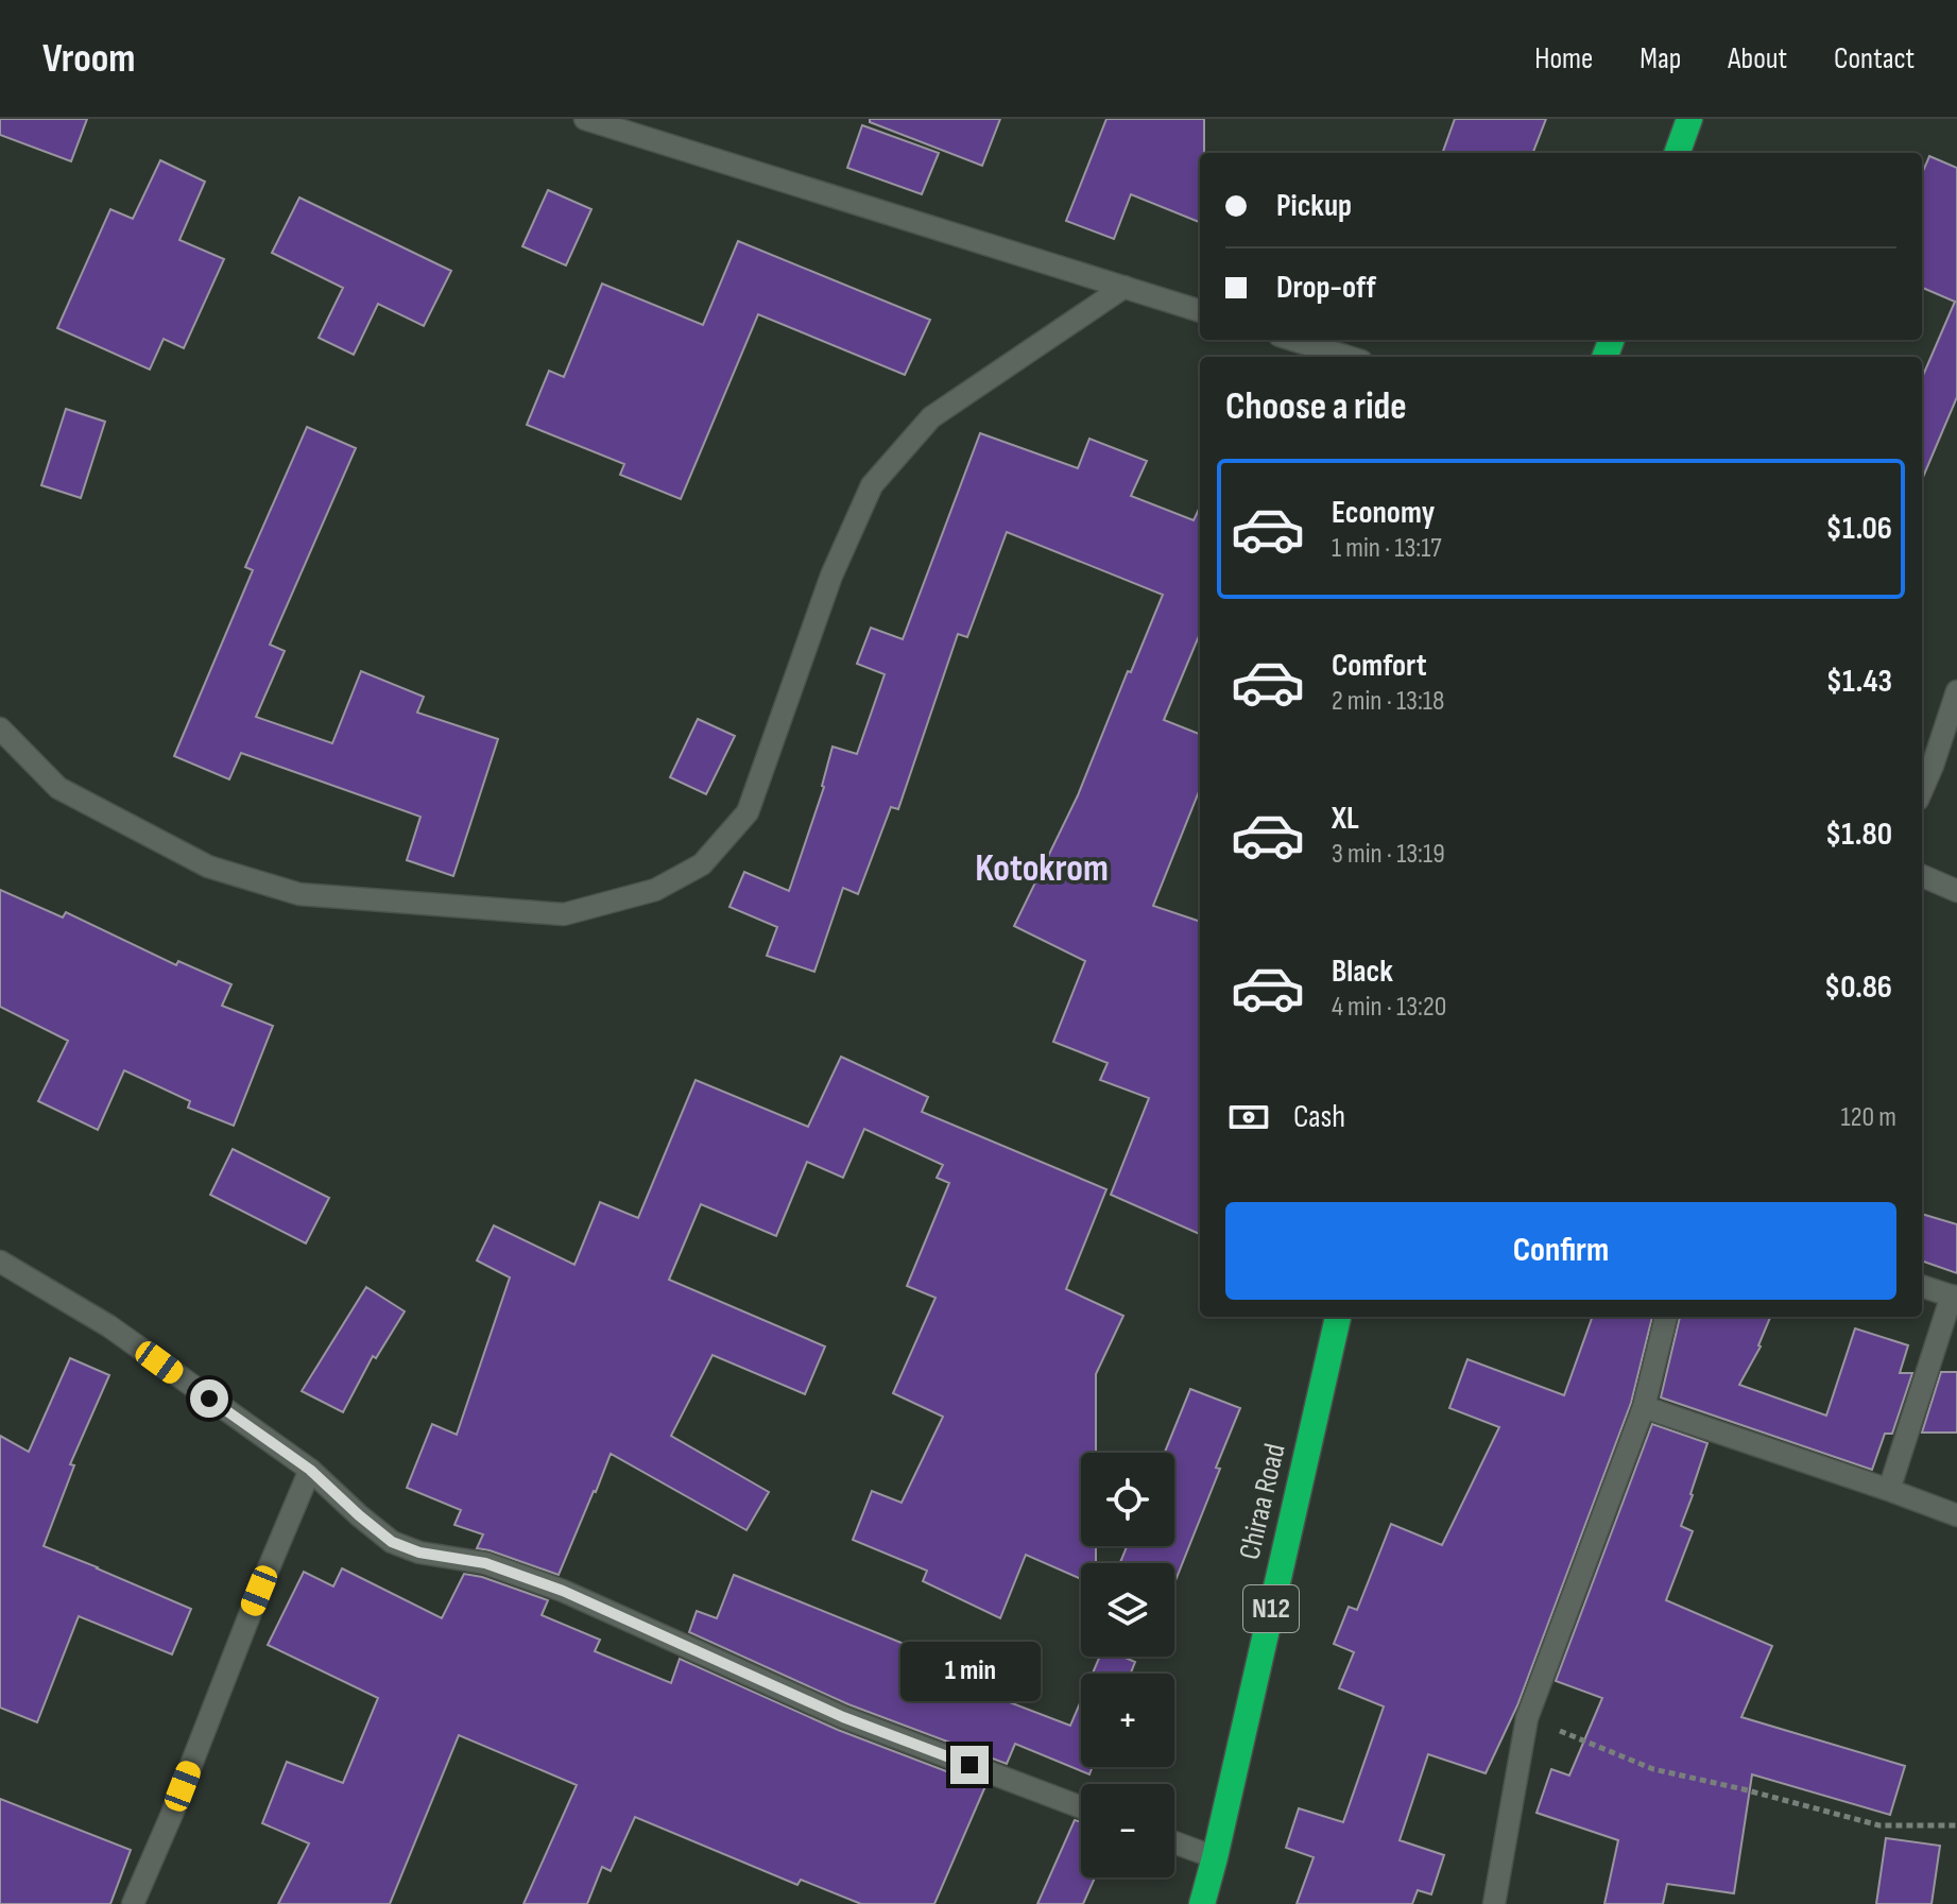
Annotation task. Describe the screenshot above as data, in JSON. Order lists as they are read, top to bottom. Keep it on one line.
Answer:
{"streets":{"highway":["Chiraa Road","N12"]},"districts":["Kotokrom"],"page":{"header":"Vroom","nav":["Home","Map","About","Contact"],"banner":["Pickup","Drop-off"],"heading":"Choose a ride","list":[{"name":"Economy","note":"1 min · 13:17","value":"$1.06"},{"name":"Comfort","note":"2 min · 13:18","value":"$1.43"},{"name":"XL","note":"3 min · 13:19","value":"$1.80"},{"name":"Black","note":"4 min · 13:20","value":"$0.86"}],"pay":["Cash","120 m"],"buttons":"Confirm","map_buttons":["+","−"],"bubble":"1 min"}}
